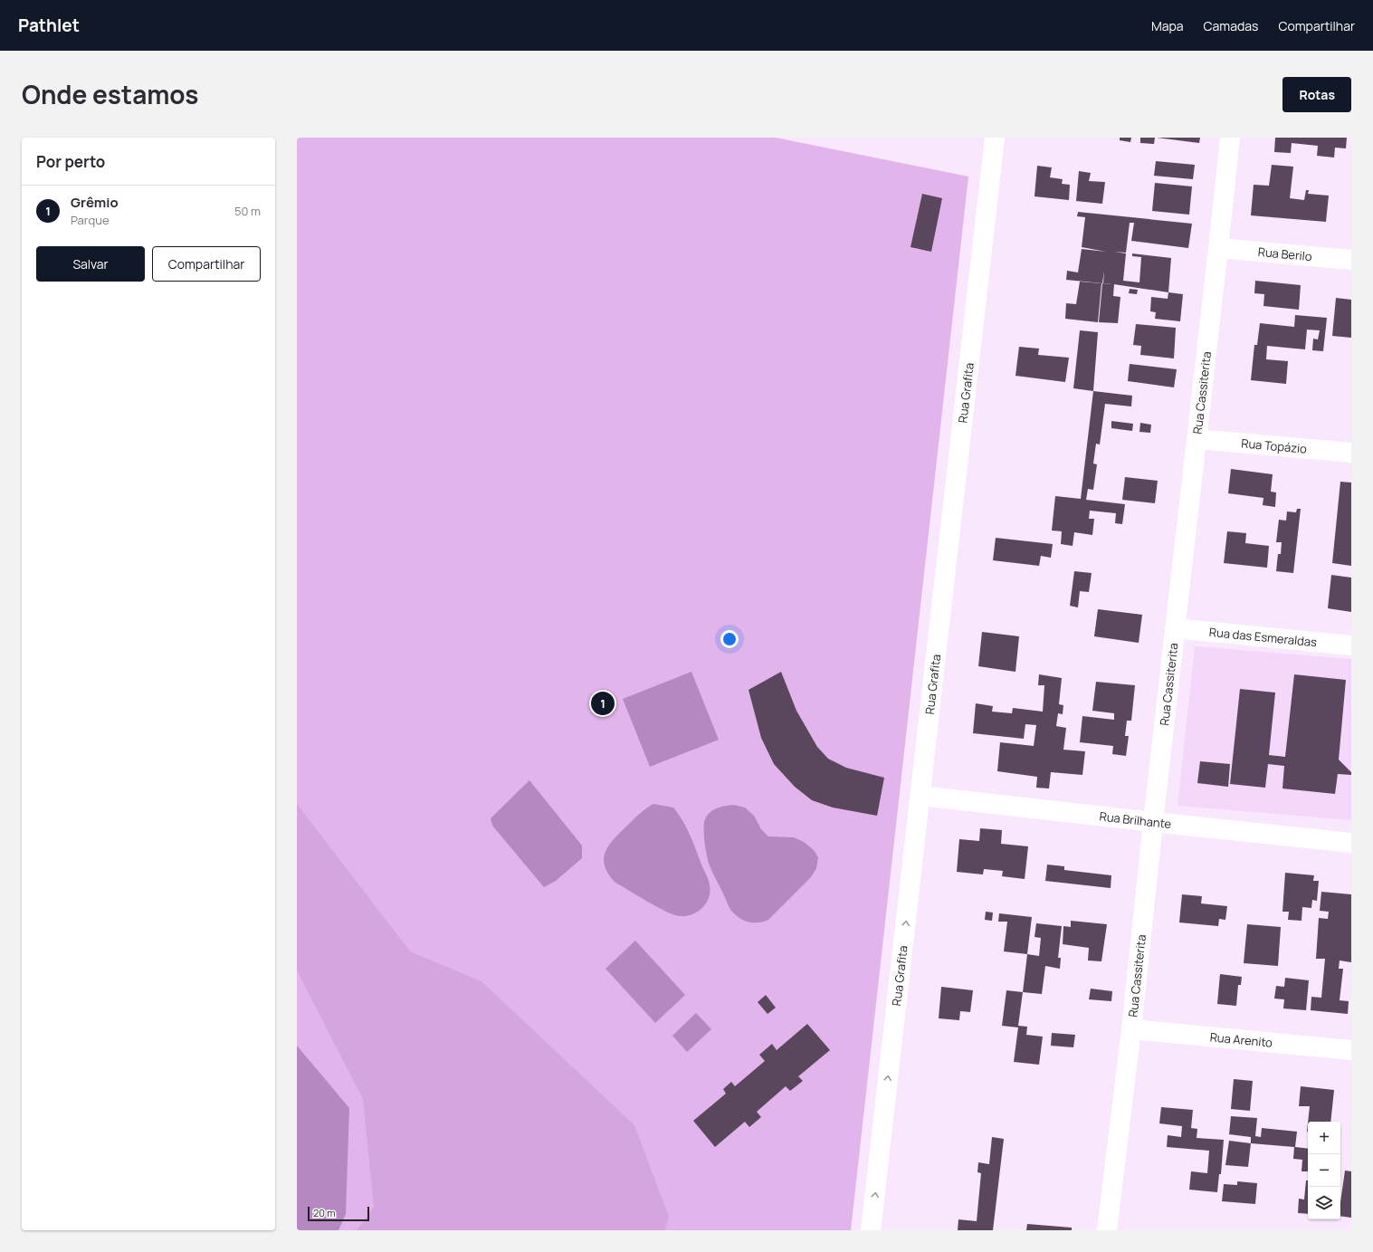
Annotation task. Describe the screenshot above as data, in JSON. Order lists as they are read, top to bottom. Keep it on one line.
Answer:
{"streets":{"street":["Rua Berilo","Rua Grafita","Rua Cassiterita","Rua Topázio","Rua das Esmeraldas","Rua Brilhante","Rua Arenito"]},"crossings":[["Rua Berilo","Rua Cassiterita"],["Rua Grafita","Rua Brilhante"],["Rua Cassiterita","Rua Topázio"],["Rua Cassiterita","Rua das Esmeraldas"],["Rua Cassiterita","Rua Brilhante"],["Rua Cassiterita","Rua Arenito"]],"one_way":["Rua Grafita"],"scale_bar":"20 m","page":{"header":"Pathlet","nav":["Mapa","Camadas","Compartilhar"],"title":"Onde estamos","buttons":["Rotas",["Salvar","Compartilhar"]],"heading":"Por perto","list":[{"mark":"1","name":"Grêmio","note":"Parque","value":"50 m"}],"pins":"1","map_buttons":["+","−"],"scale":"20 m"}}
